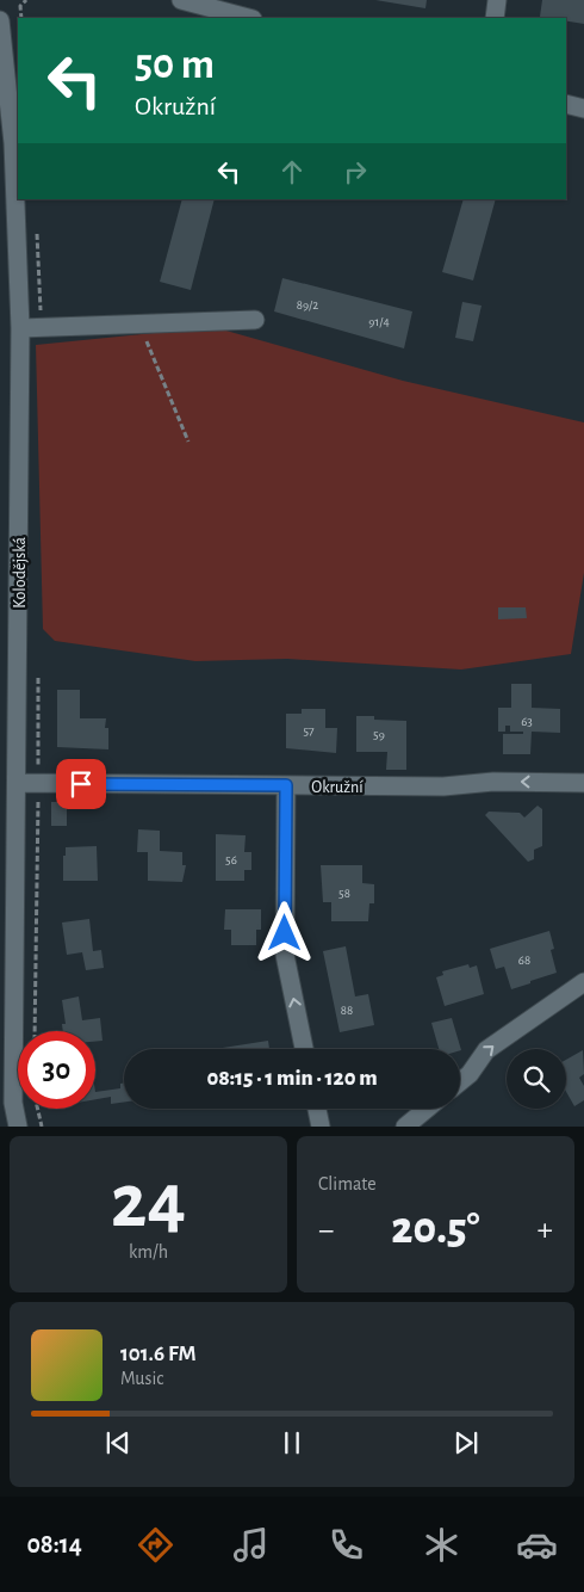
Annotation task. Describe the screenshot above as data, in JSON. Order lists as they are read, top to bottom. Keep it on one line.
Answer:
{"streets":{"street":["Kolodějská","Okružní"]},"crossings":[["Kolodějská","Okružní"]],"one_way":["Okružní"],"house_numbers":["89/2","91/4","63","57","59","56","58","68","88"],"page":{"turn":["50 m","Okružní"],"limit":"30","trip":"08:15 · 1 min · 120 m","tile":[["24","km/h"],"Climate"],"heat":["−","20.5°","+"],"song":["101.6 FM","Music"],"tabs":"08:14"}}
